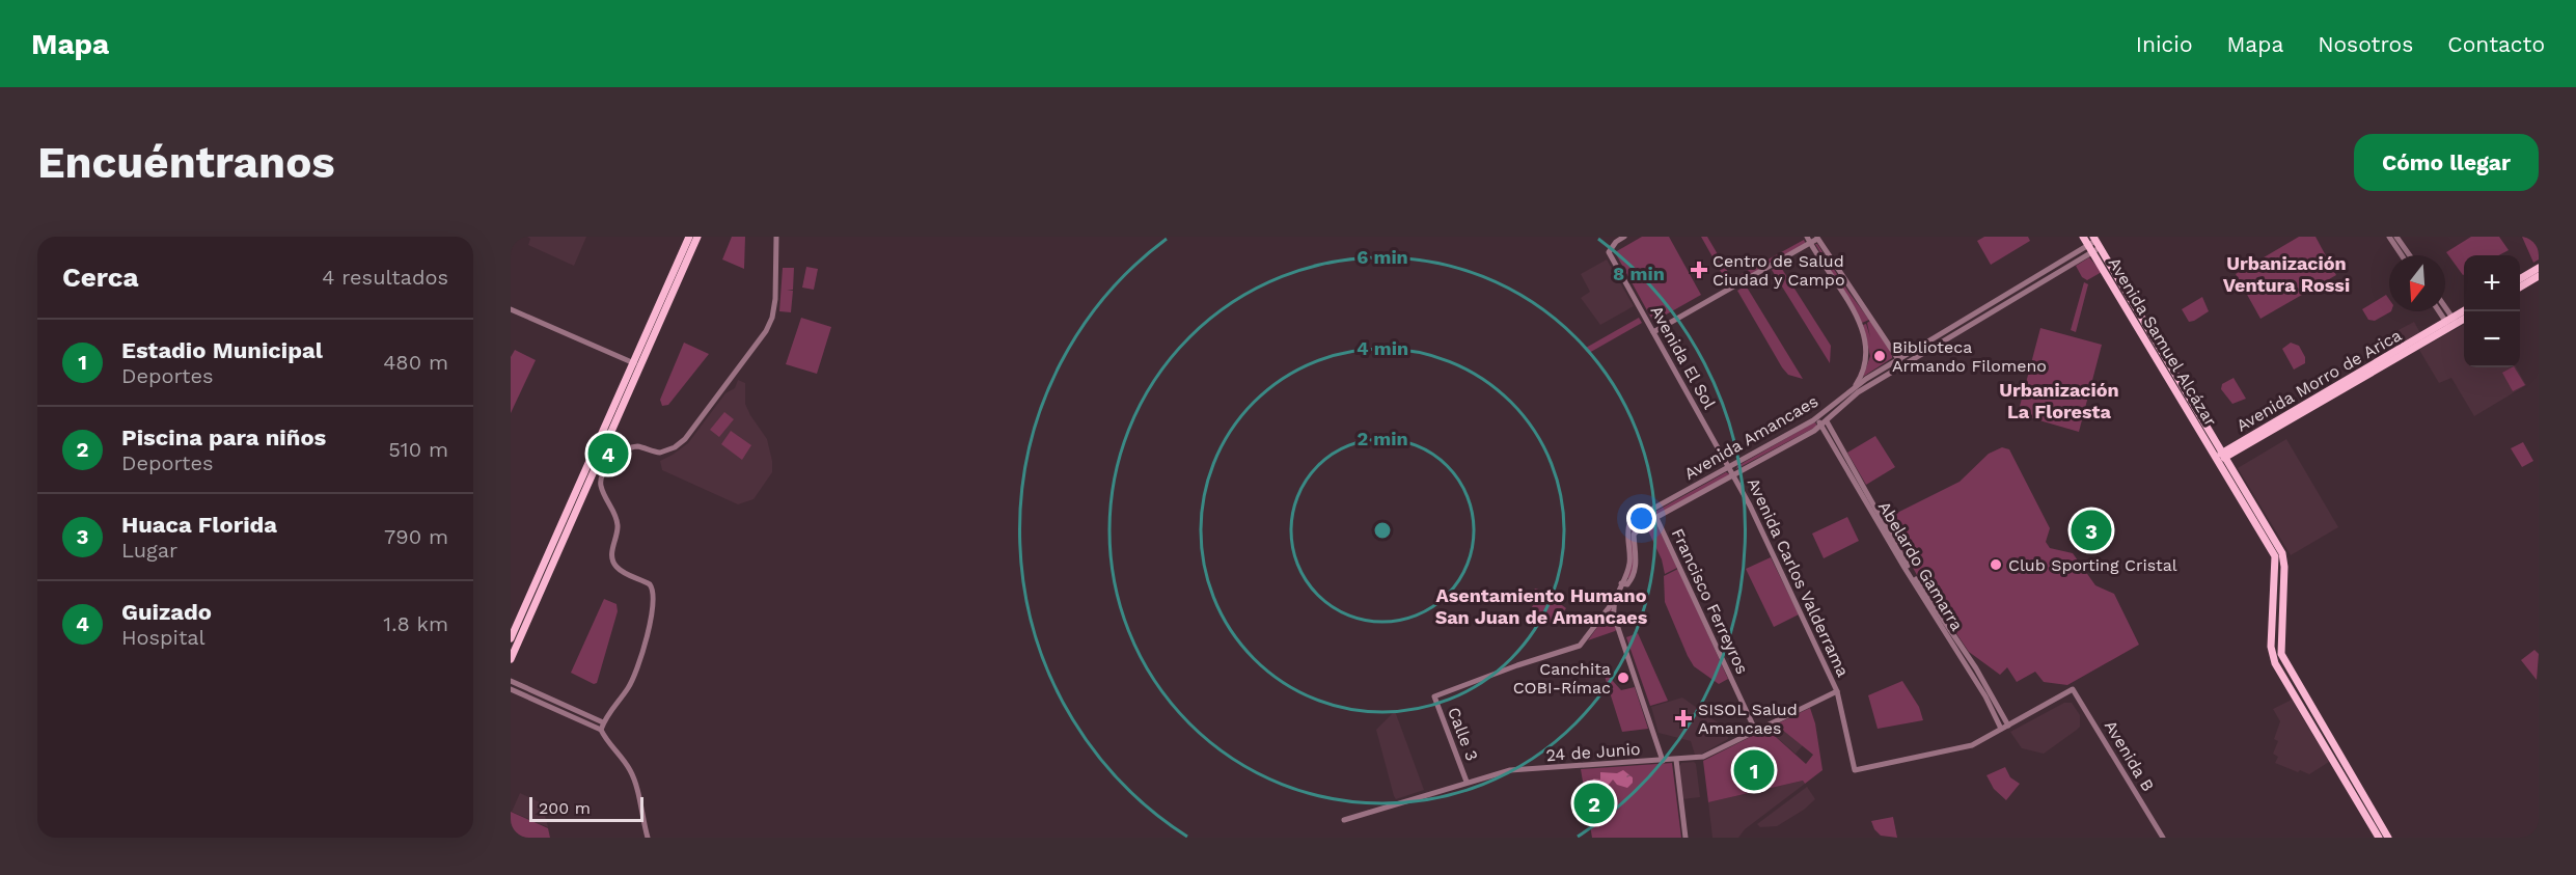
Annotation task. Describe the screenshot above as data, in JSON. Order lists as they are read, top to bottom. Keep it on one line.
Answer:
{"streets":{"main road":["Avenida Samuel Alcázar","Avenida Morro de Arica"],"street":["Avenida El Sol","Avenida Amancaes","Abelardo Gamarra","Avenida Carlos Valderrama","Francisco Ferreyros","Calle 3","24 de Junio","Avenida B"]},"crossings":[["Avenida Samuel Alcázar","Avenida Morro de Arica"],["Avenida Samuel Alcázar","Avenida Amancaes"],["Avenida El Sol","Avenida Amancaes"],["Avenida El Sol","Avenida Carlos Valderrama"],["Avenida Amancaes","Abelardo Gamarra"],["Avenida Amancaes","Avenida Carlos Valderrama"],["Avenida Amancaes","Francisco Ferreyros"],["Avenida Amancaes","Calle 3"],["Abelardo Gamarra","Avenida Carlos Valderrama"],["Abelardo Gamarra","Avenida B"],["Avenida Carlos Valderrama","24 de Junio"],["Francisco Ferreyros","24 de Junio"],["Calle 3","24 de Junio"]],"districts":["Urbanización Ventura Rossi","Urbanización La Floresta","Asentamiento Humano San Juan de Amancaes"],"places":{"health":["Centro de Salud Ciudad y Campo","SISOL Salud Amancaes"],"other":["Biblioteca Armando Filomeno","Club Sporting Cristal","Canchita COBI-Rímac"]},"scale_bar":"200 m","north":"bottom","page":{"header":"Mapa","nav":["Inicio","Mapa","Nosotros","Contacto"],"buttons":"Cómo llegar","title":"Encuéntranos","heading":["Cerca","4 resultados"],"map_buttons":["+","−"],"list":[{"mark":"1","name":"Estadio Municipal","note":"Deportes","value":"480 m"},{"mark":"2","name":"Piscina para niños","note":"Deportes","value":"510 m"},{"mark":"3","name":"Huaca Florida","note":"Lugar","value":"790 m"},{"mark":"4","name":"Guizado","note":"Hospital","value":"1.8 km"}],"pins":["4","3","1","2"],"scale":"200 m"},"rings":["6 min","8 min","4 min","2 min"]}
